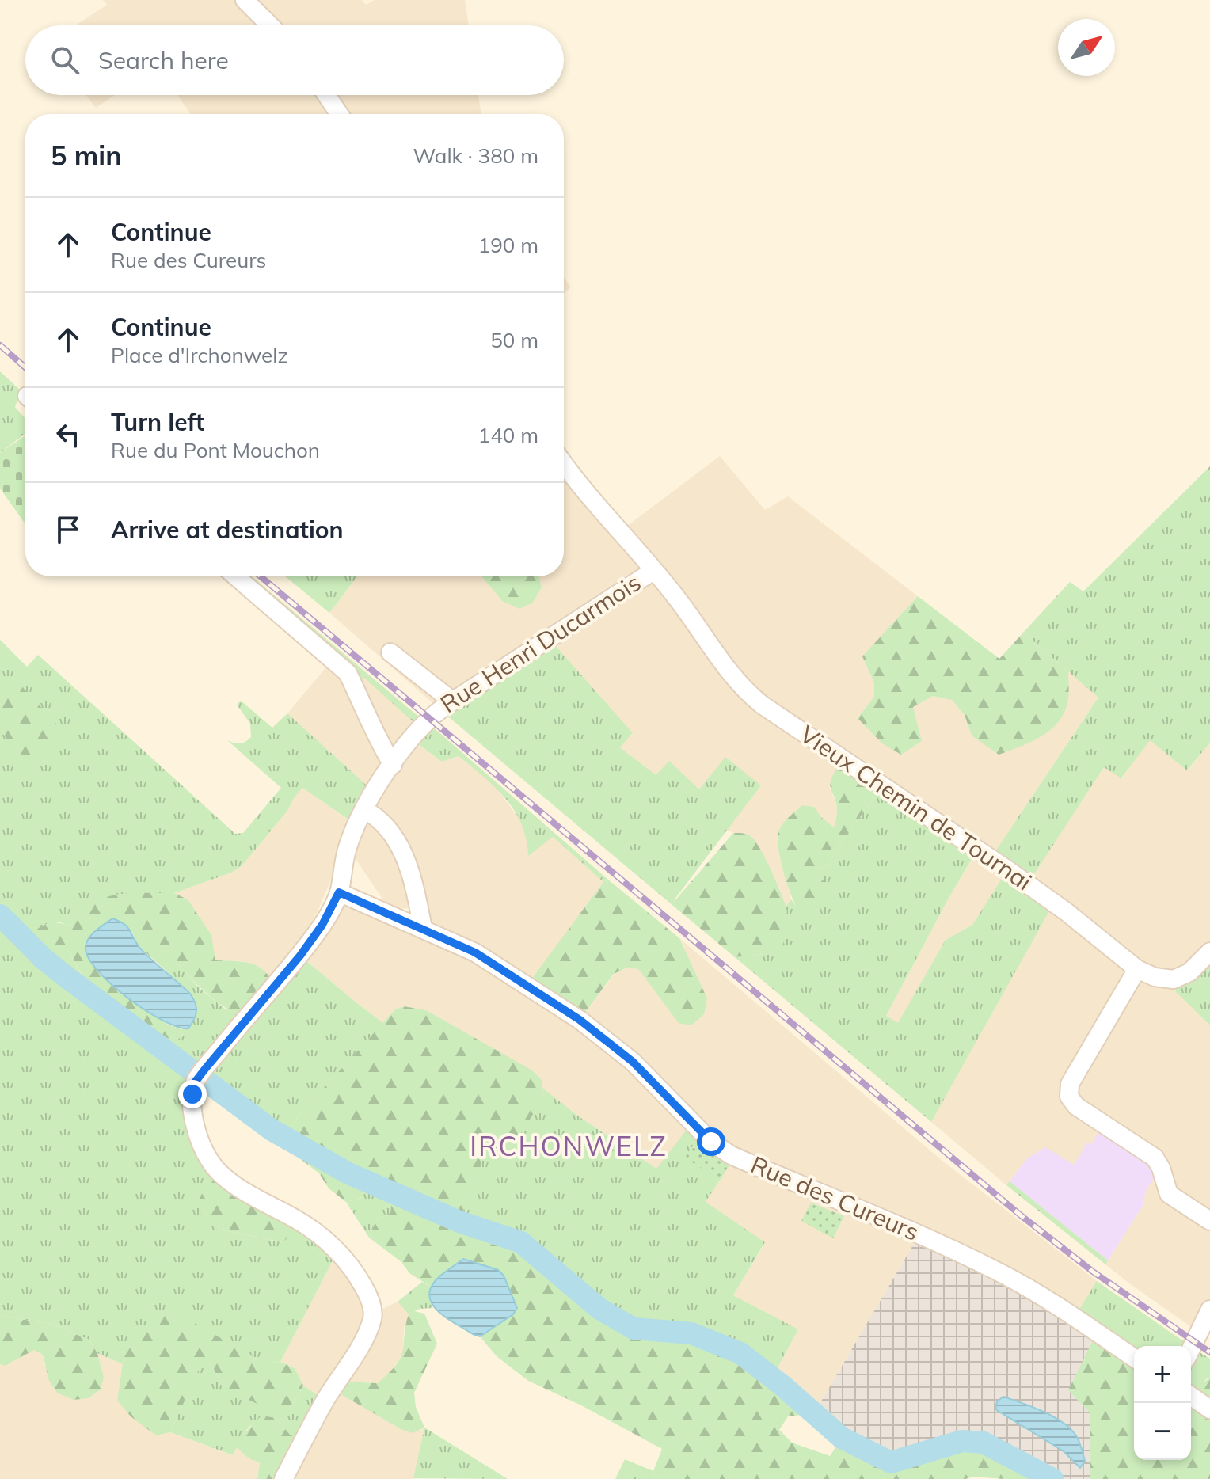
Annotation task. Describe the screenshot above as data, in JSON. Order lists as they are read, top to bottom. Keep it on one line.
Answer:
{"streets":{"street":["Rue Henri Ducarmois","Vieux Chemin de Tournai","Rue des Cureurs"]},"crossings":[["Rue Henri Ducarmois","Vieux Chemin de Tournai"],["Rue Henri Ducarmois","Rue des Cureurs"]],"districts":["IRCHONWELZ"],"north":"top right","page":{"search":"Search here","heading":["5 min","Walk · 380 m"],"list":[["Continue","Rue des Cureurs","190 m"],["Continue","Place d'Irchonwelz","50 m"],["Turn left","Rue du Pont Mouchon","140 m"],"Arrive at destination"],"map_buttons":["+","−"]}}
